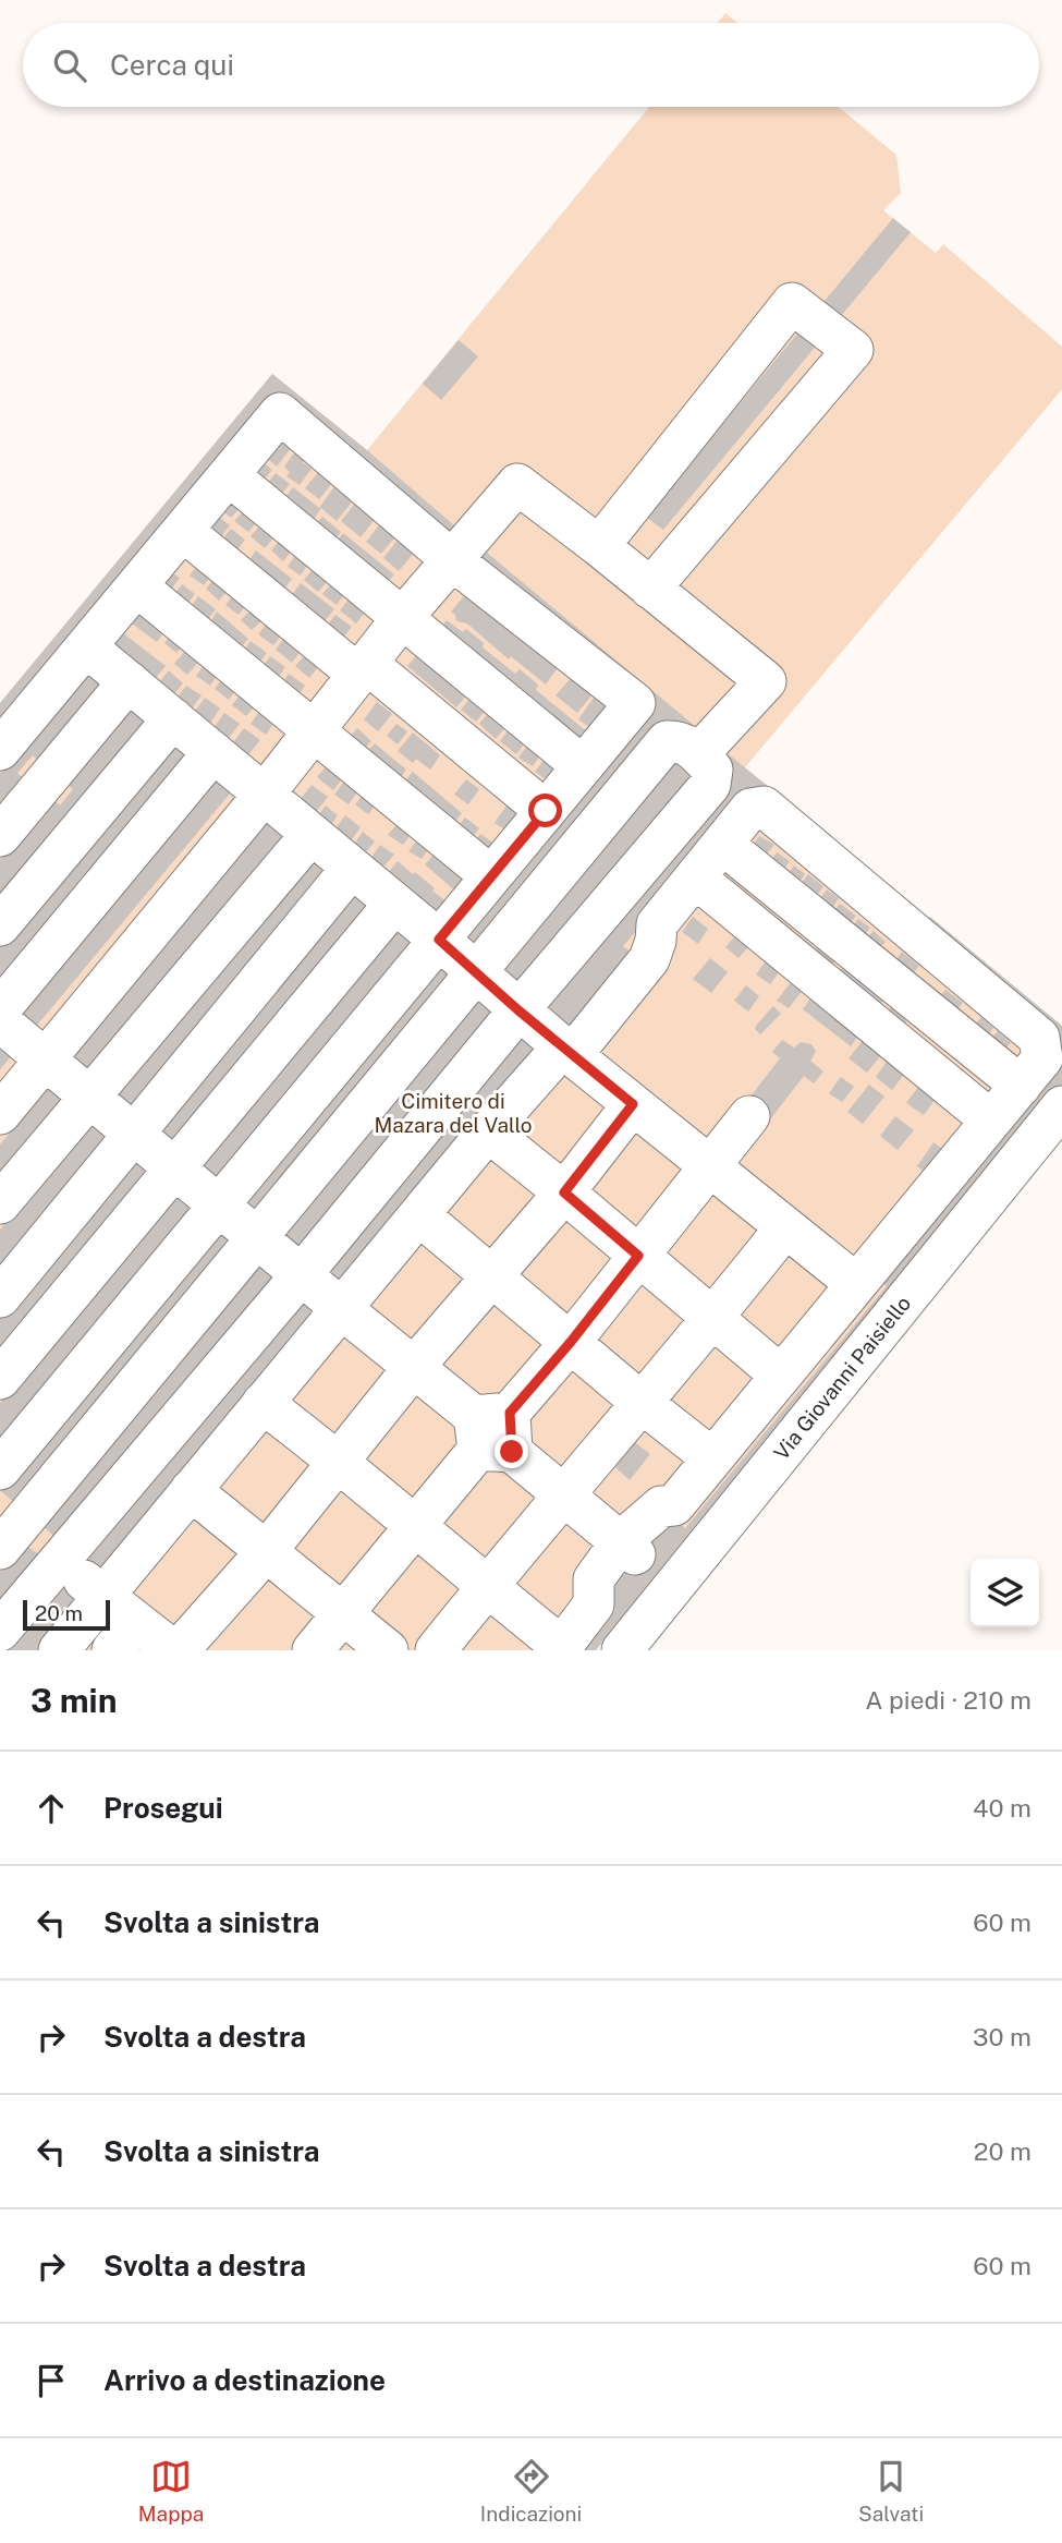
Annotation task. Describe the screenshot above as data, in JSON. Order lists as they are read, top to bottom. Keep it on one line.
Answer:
{"streets":{"street":["Via Giovanni Paisiello"]},"parks":["Cimitero di Mazara del Vallo"],"scale_bar":"20 m","page":{"search":"Cerca qui","scale":"20 m","heading":["3 min","A piedi · 210 m"],"list":[["Prosegui","40 m"],["Svolta a sinistra","60 m"],["Svolta a destra","30 m"],["Svolta a sinistra","20 m"],["Svolta a destra","60 m"],"Arrivo a destinazione"],"nav":["Mappa","Indicazioni","Salvati"]}}
